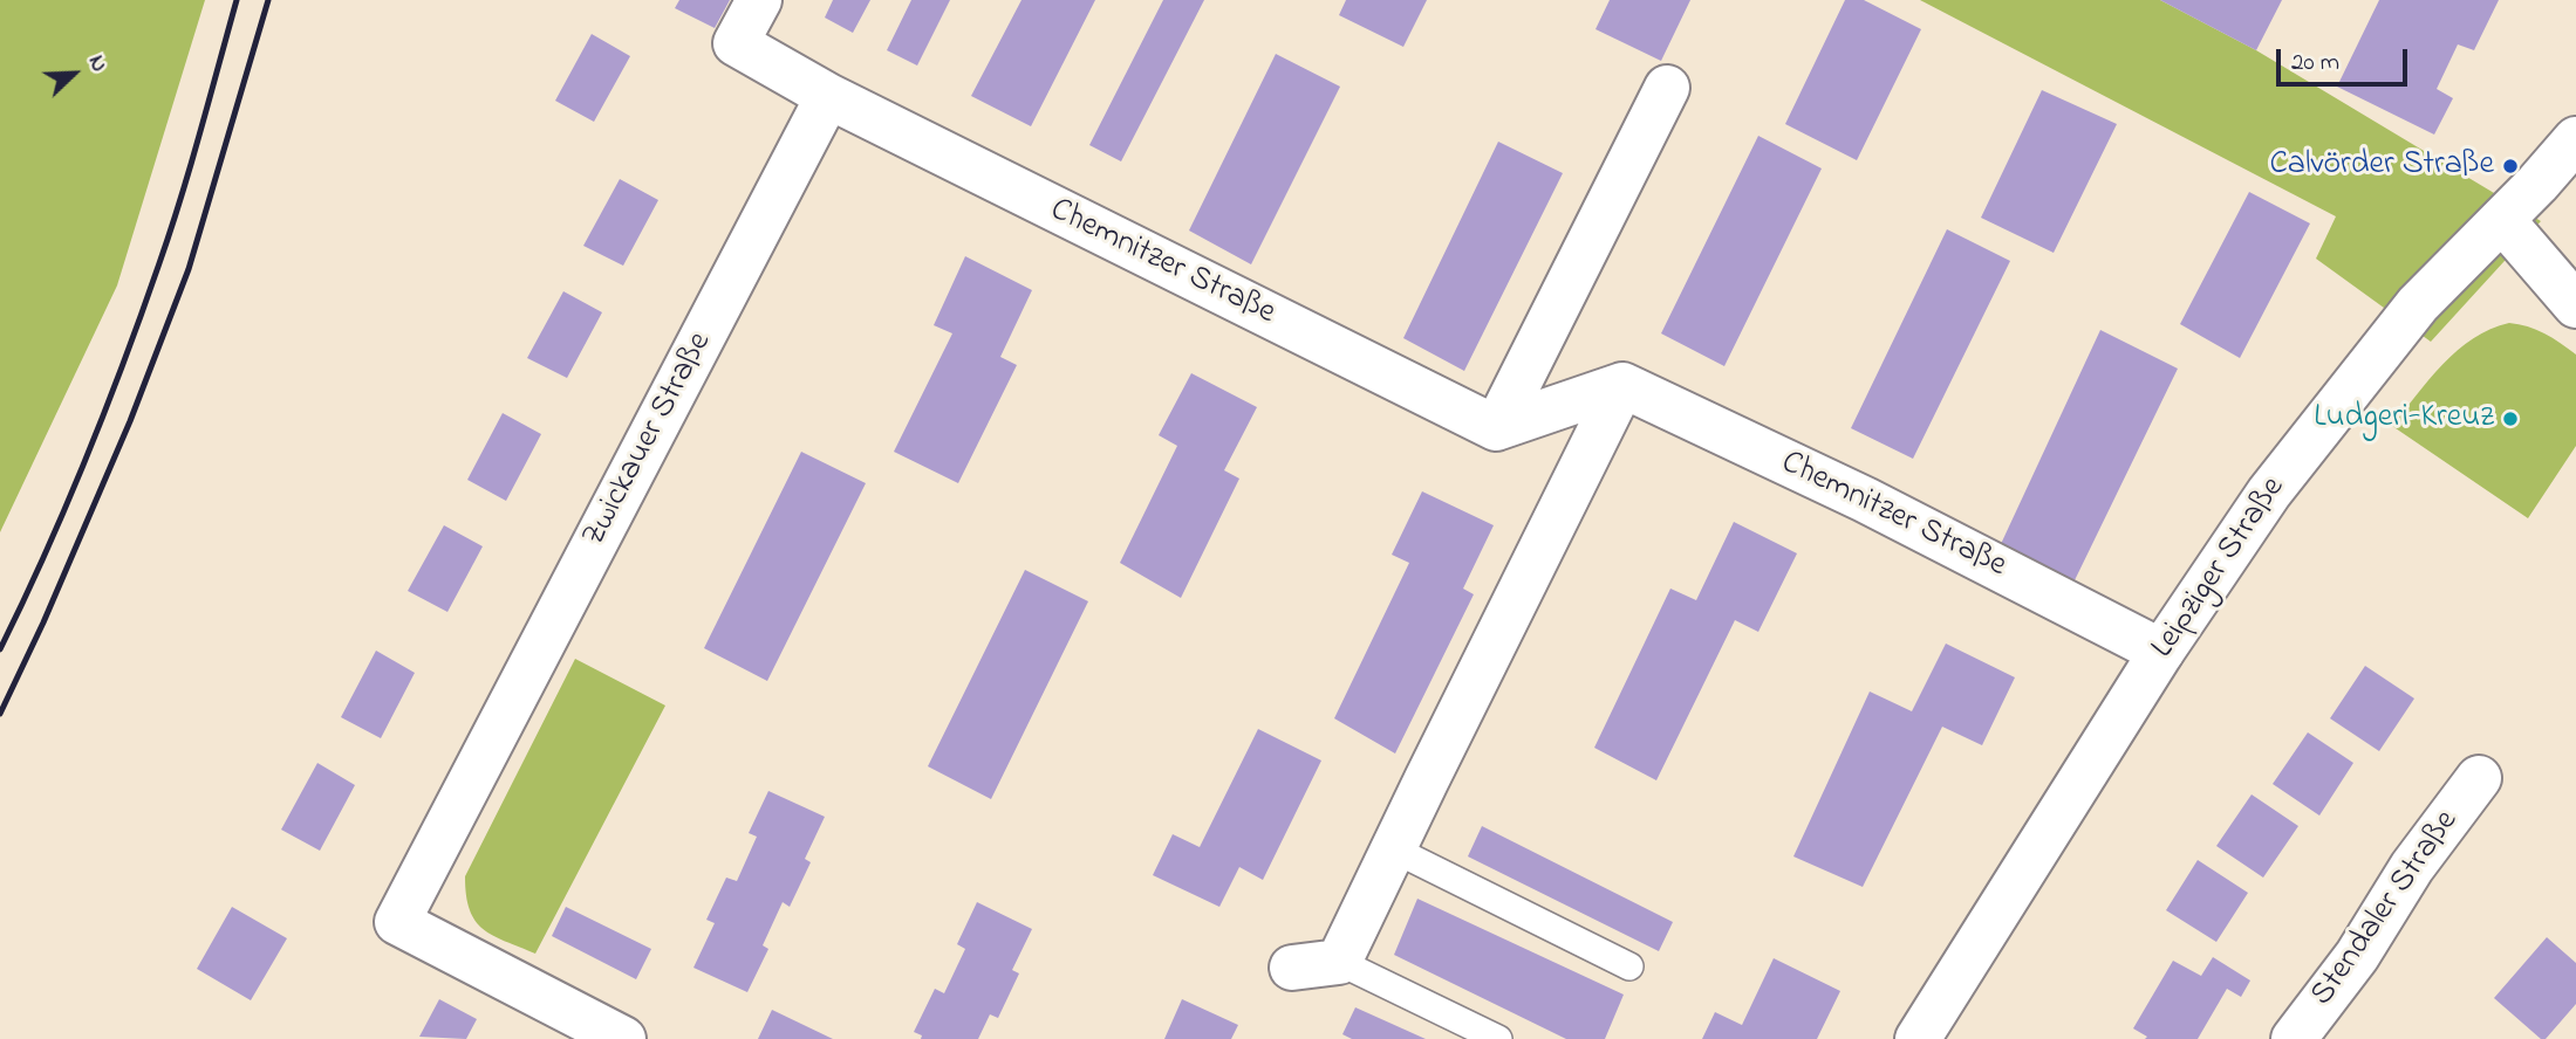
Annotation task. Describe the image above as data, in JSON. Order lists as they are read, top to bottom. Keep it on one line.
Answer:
{"streets":{"street":["Chemnitzer Straße","Zwickauer Straße","Leipziger Straße","Stendaler Straße"]},"crossings":[["Chemnitzer Straße","Zwickauer Straße"],["Chemnitzer Straße","Leipziger Straße"]],"places":["Calvörder Straße","Ludgeri-Kreuz"],"scale_bar":"20 m","north":"top right"}
